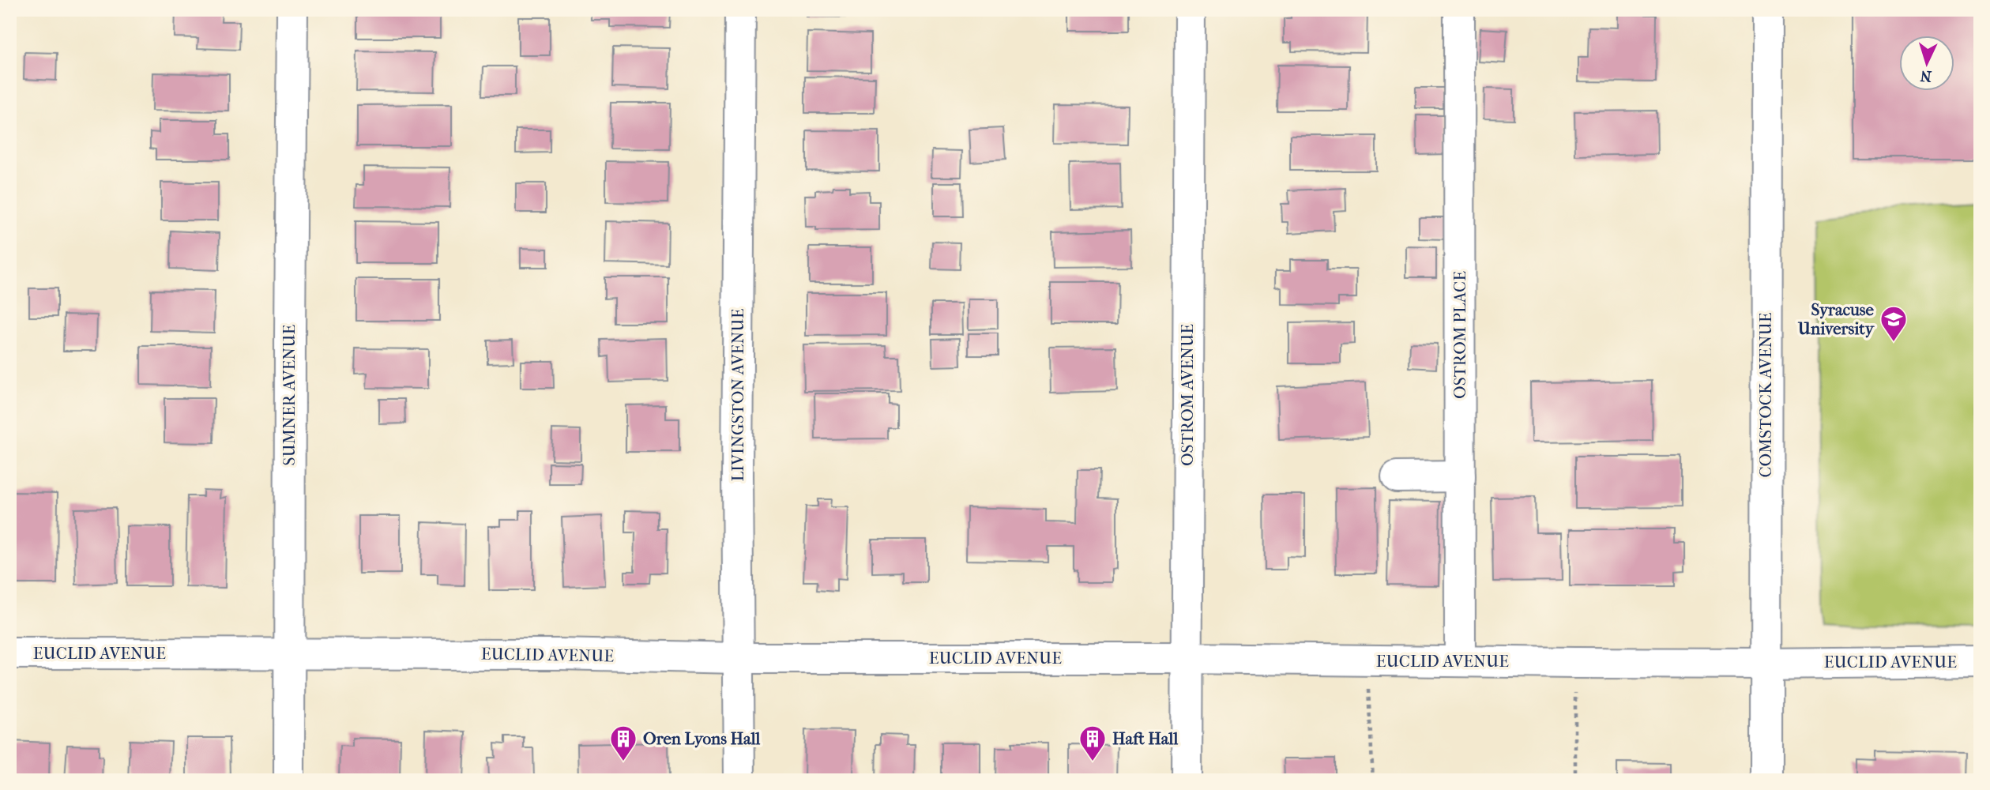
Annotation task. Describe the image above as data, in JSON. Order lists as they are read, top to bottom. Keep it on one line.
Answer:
{"streets":{"street":["OSTROM PLACE","SUMNER AVENUE","LIVINGSTON AVENUE","OSTROM AVENUE","COMSTOCK AVENUE","EUCLID AVENUE"]},"crossings":[["OSTROM PLACE","EUCLID AVENUE"],["SUMNER AVENUE","EUCLID AVENUE"],["LIVINGSTON AVENUE","EUCLID AVENUE"],["OSTROM AVENUE","EUCLID AVENUE"],["COMSTOCK AVENUE","EUCLID AVENUE"]],"places":{"school or university":["Syracuse University"],"building":["Oren Lyons Hall","Haft Hall"]},"north":"bottom"}
